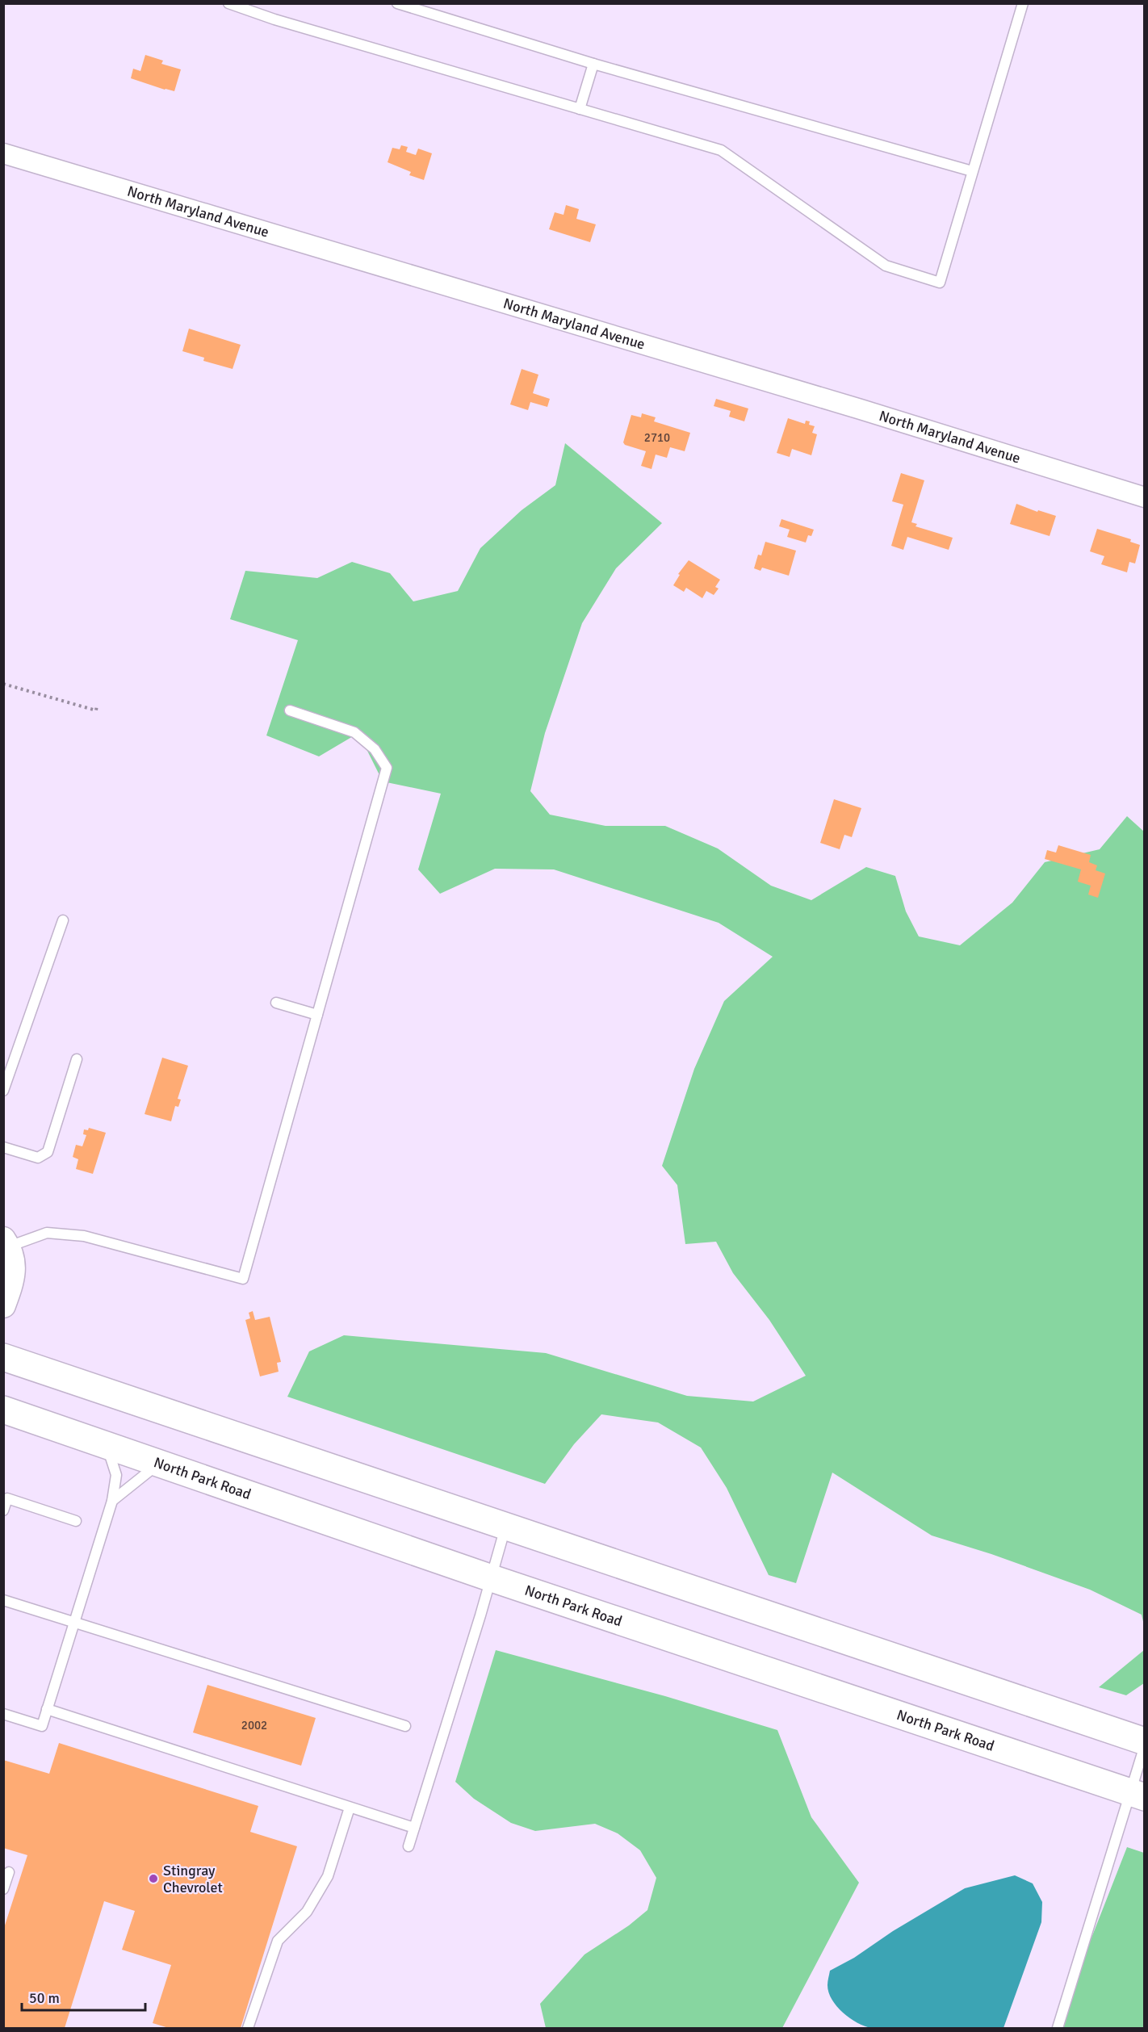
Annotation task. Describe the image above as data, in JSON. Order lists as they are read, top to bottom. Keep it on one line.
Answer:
{"streets":{"main road":["North Park Road"],"street":["North Maryland Avenue"]},"places":["Stingray Chevrolet"],"house_numbers":["2710","2002"],"scale_bar":"50 m"}
